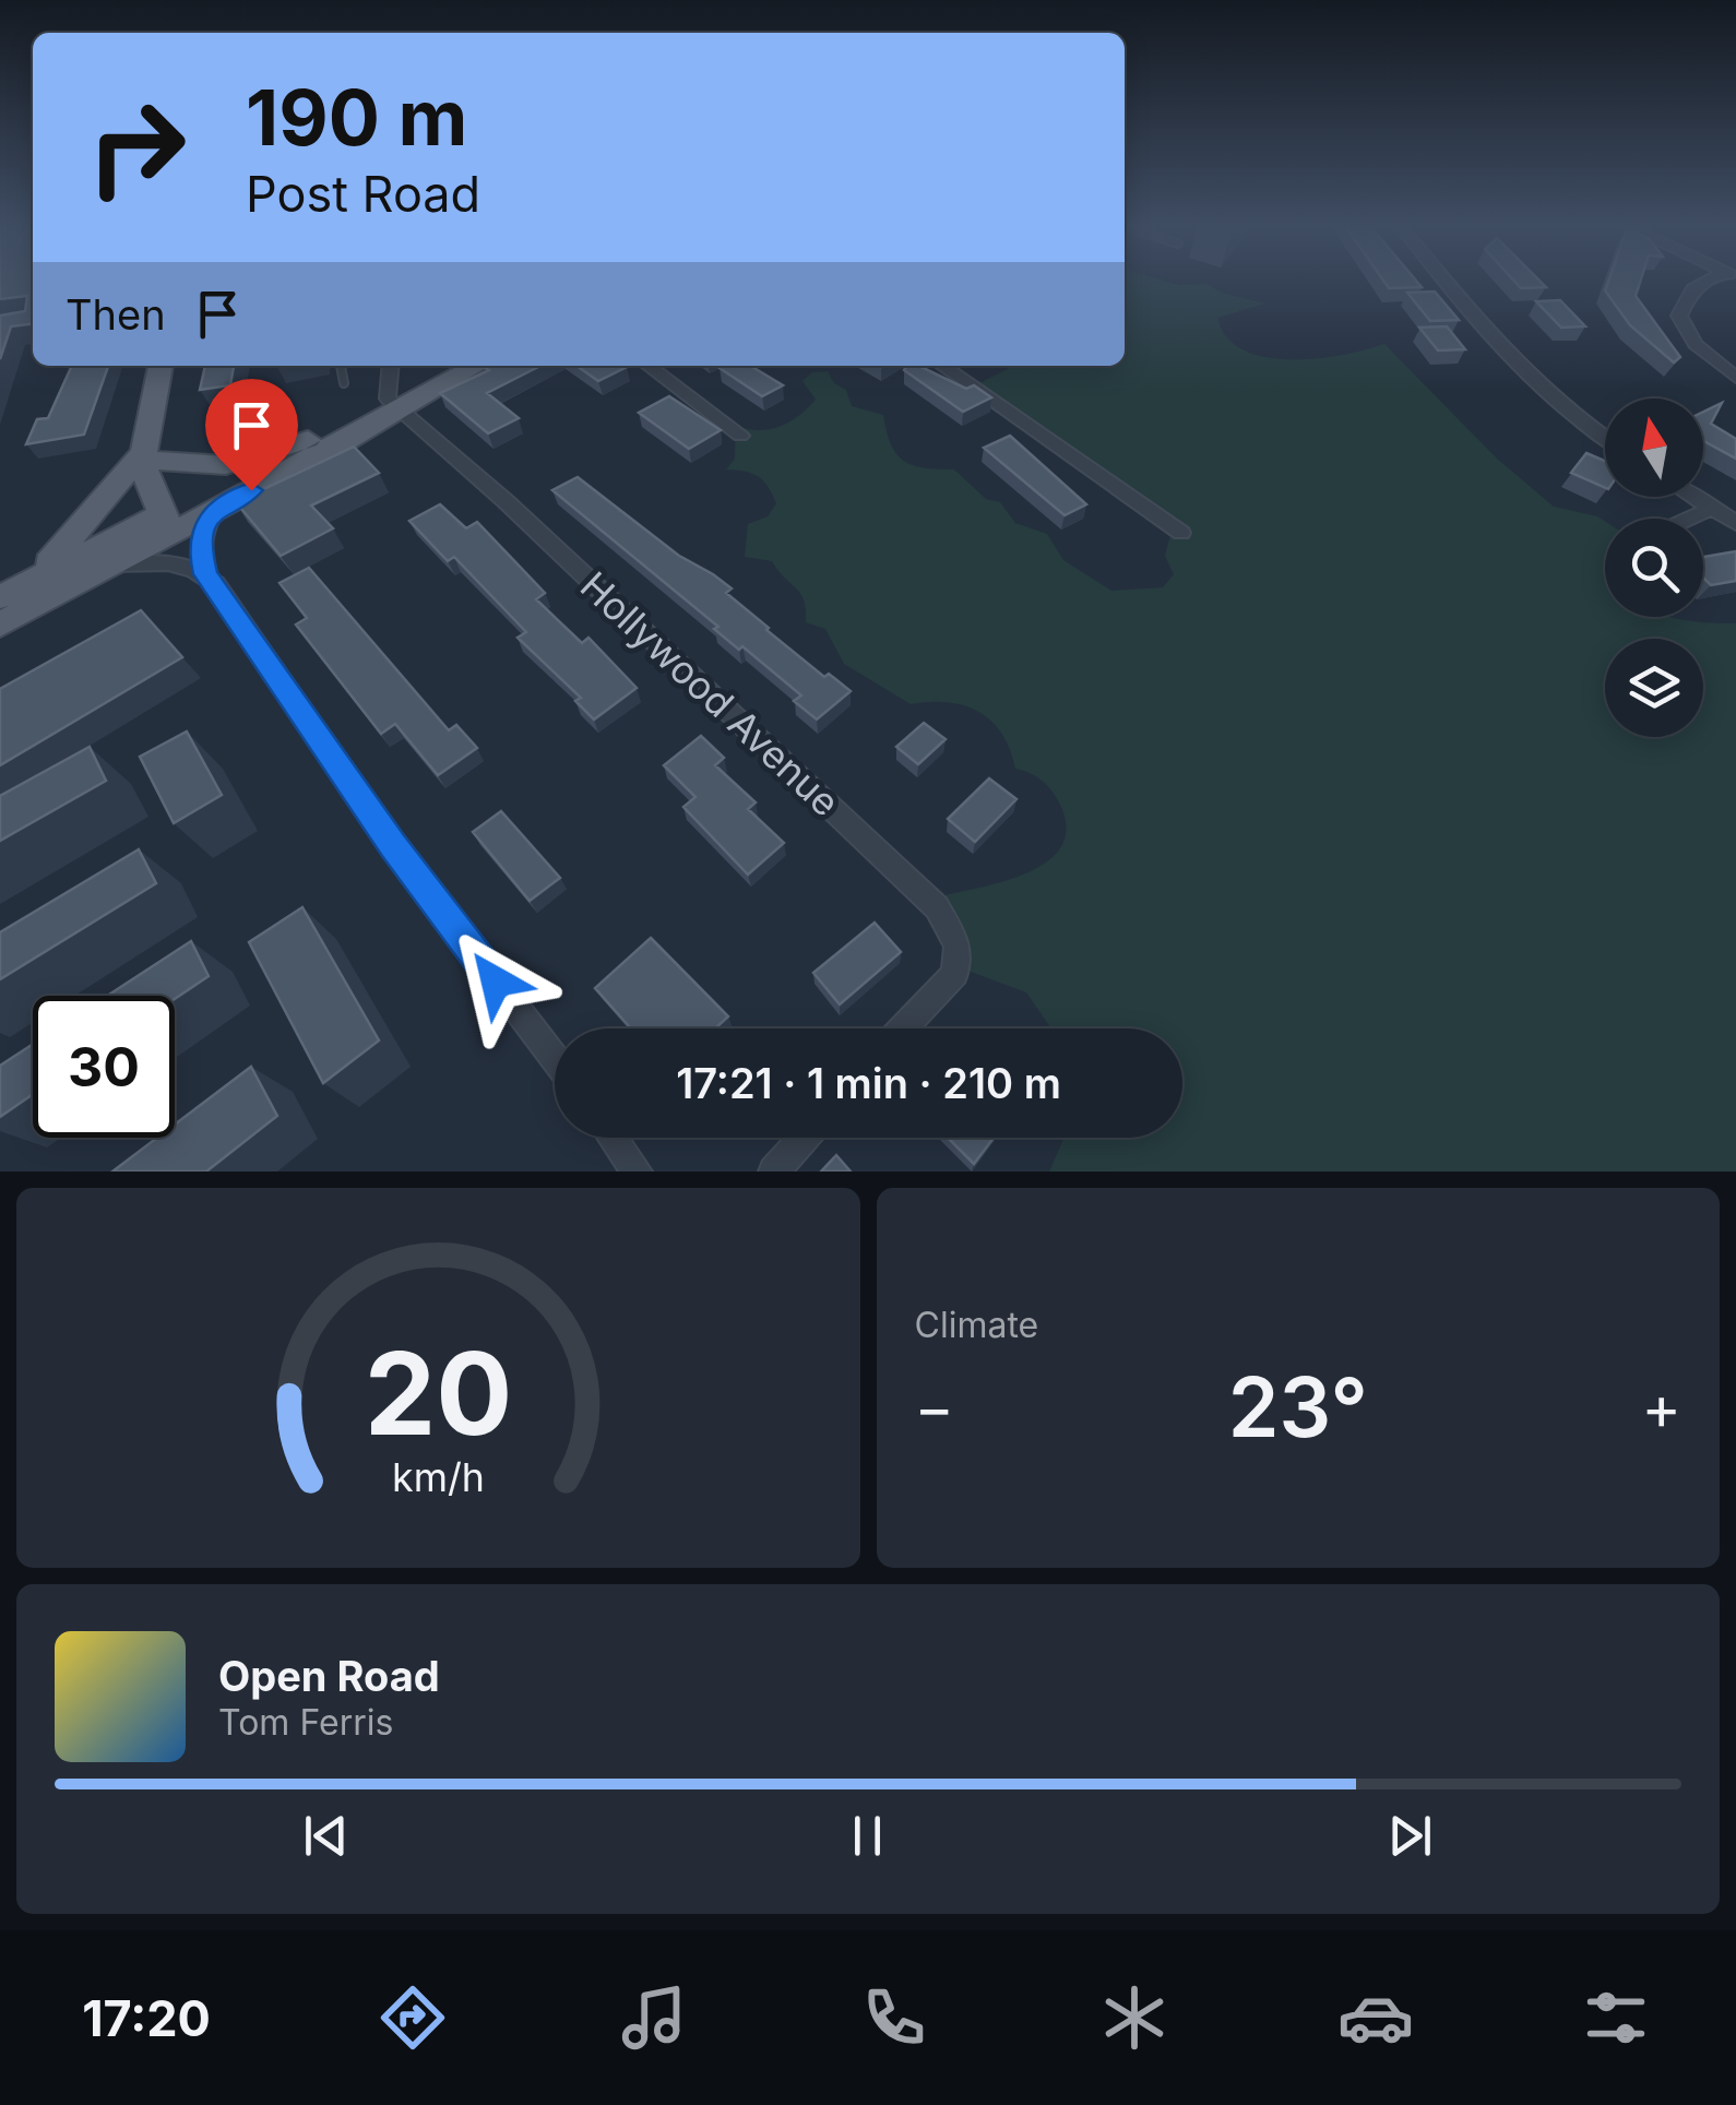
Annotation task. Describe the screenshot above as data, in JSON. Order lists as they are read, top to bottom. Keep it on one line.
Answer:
{"streets":{"street":["Hollywood Avenue"]},"north":"top","page":{"turn":["190 m","Post Road"],"then":"Then","limit":"30","trip":"17:21 · 1 min · 210 m","tile":"Climate","heat":["−","23°","+"],"song":["Open Road","Tom Ferris"],"tabs":"17:20","gauge":["20","km/h"]}}
